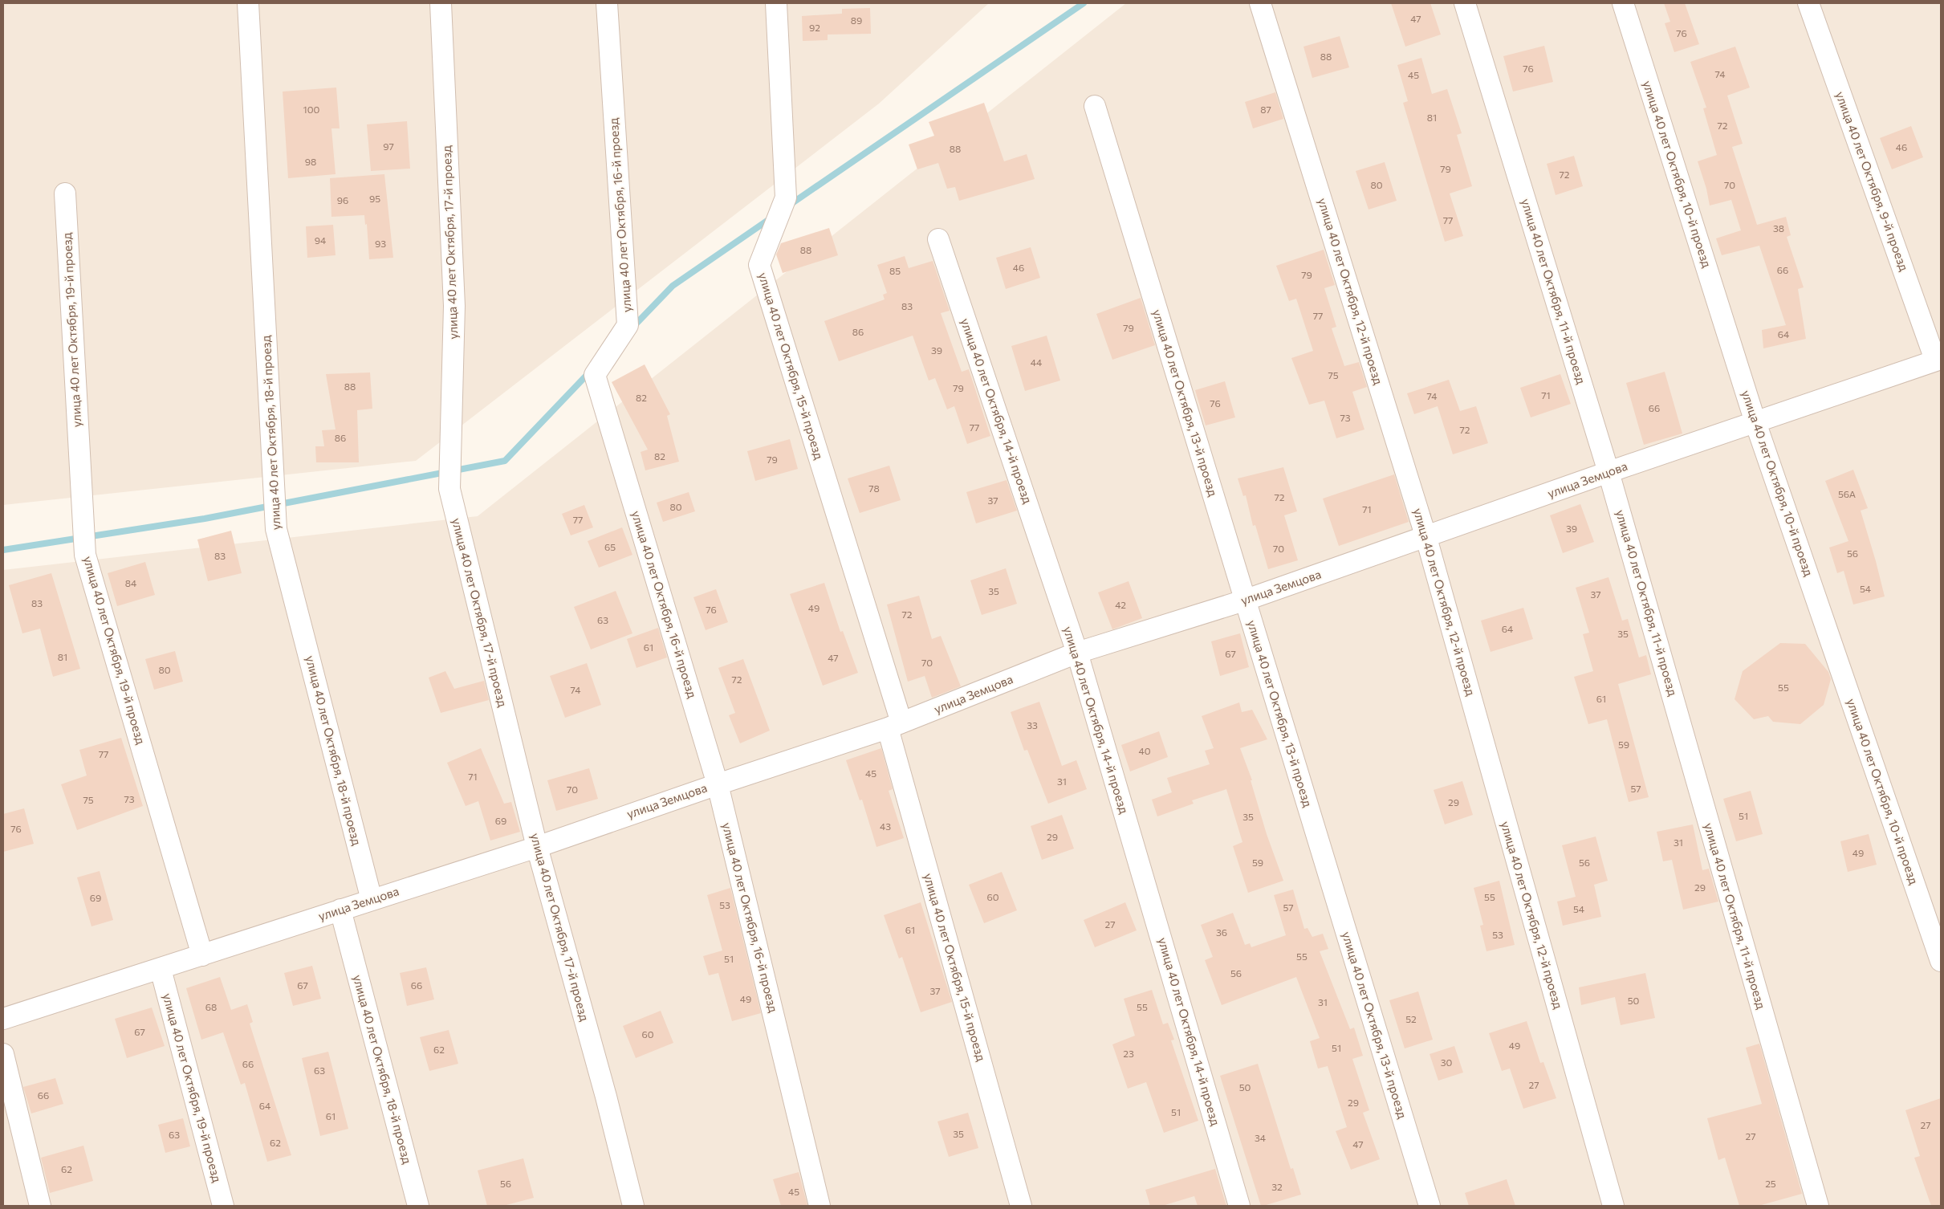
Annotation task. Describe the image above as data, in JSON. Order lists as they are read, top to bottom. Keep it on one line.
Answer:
{"streets":{"street":["улица 40 лет Октября, 10-й проезд","улица 40 лет Октября, 9-й проезд","улица 40 лет Октября, 16-й проезд","улица 40 лет Октября, 17-й проезд","улица 40 лет Октября, 12-й проезд","улица 40 лет Октября, 11-й проезд","улица 40 лет Октября, 19-й проезд","улица 40 лет Октября, 15-й проезд","улица 40 лет Октября, 13-й проезд","улица 40 лет Октября, 14-й проезд","улица 40 лет Октября, 18-й проезд","улица Земцова"]},"crossings":[["улица 40 лет Октября, 10-й проезд","улица Земцова"],["улица 40 лет Октября, 9-й проезд","улица Земцова"],["улица 40 лет Октября, 16-й проезд","улица Земцова"],["улица 40 лет Октября, 17-й проезд","улица Земцова"],["улица 40 лет Октября, 12-й проезд","улица Земцова"],["улица 40 лет Октября, 11-й проезд","улица Земцова"],["улица 40 лет Октября, 19-й проезд","улица Земцова"],["улица 40 лет Октября, 15-й проезд","улица Земцова"],["улица 40 лет Октября, 13-й проезд","улица Земцова"],["улица 40 лет Октября, 14-й проезд","улица Земцова"],["улица 40 лет Октября, 18-й проезд","улица Земцова"]],"house_numbers":["47","89","92","76","88","76","74","45","100","87","81","72","97","46","88","98","79","72","80","70","95","96","77","38","94","93","88","46","66","85","79","83","77","79","86","64","39","44","75","88","79","71","74","82","76","66","73","77","72","86","82","79","78","56А","72","37","80","71","77","39","65","70","56","83","84","54","35","37","83","42","49","76","72","63","64","35","61","67","81","47","70","80","72","55","74","61","33","59","40","77","45","71","31","57","70","73","75","29","51","35","69","43","76","29","31","49","59","56","29","60","55","69","53","57","54","27","61","36","53","55","51","56","67","66","37","49","50","31","68","55","52","67","60","49","51","62","23","30","66","63","27","50","66","29","64","51","61","27","35","63","27","34","62","47","62","56","25","32","45"]}
